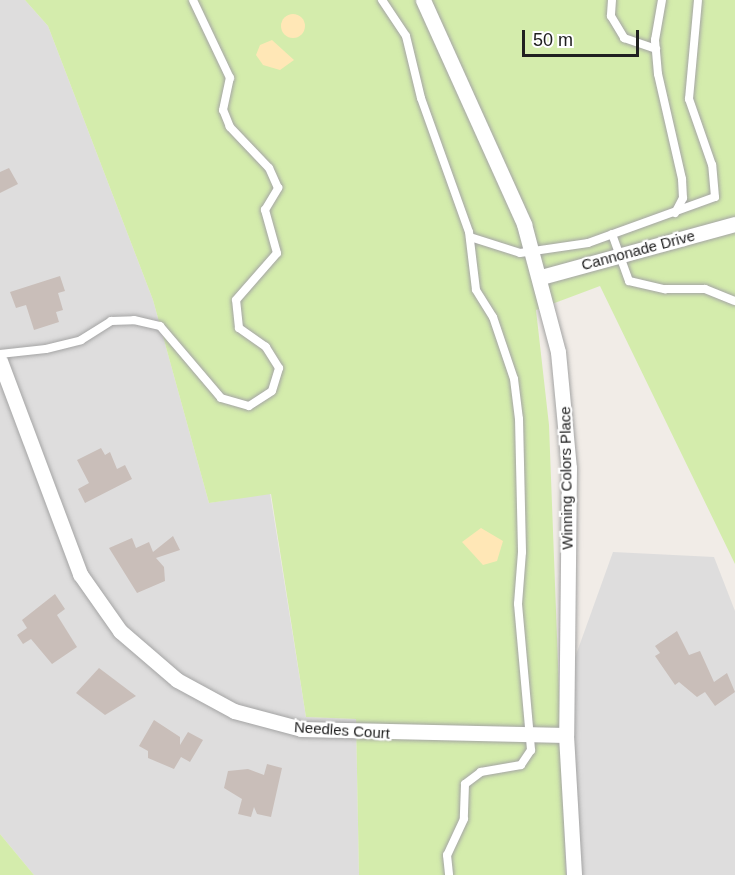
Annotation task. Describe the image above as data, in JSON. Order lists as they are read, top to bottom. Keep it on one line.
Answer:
{"streets":{"street":["Cannonade Drive","Winning Colors Place","Needles Court"]},"crossings":[["Cannonade Drive","Winning Colors Place"],["Winning Colors Place","Needles Court"]],"scale_bar":"50 m"}
